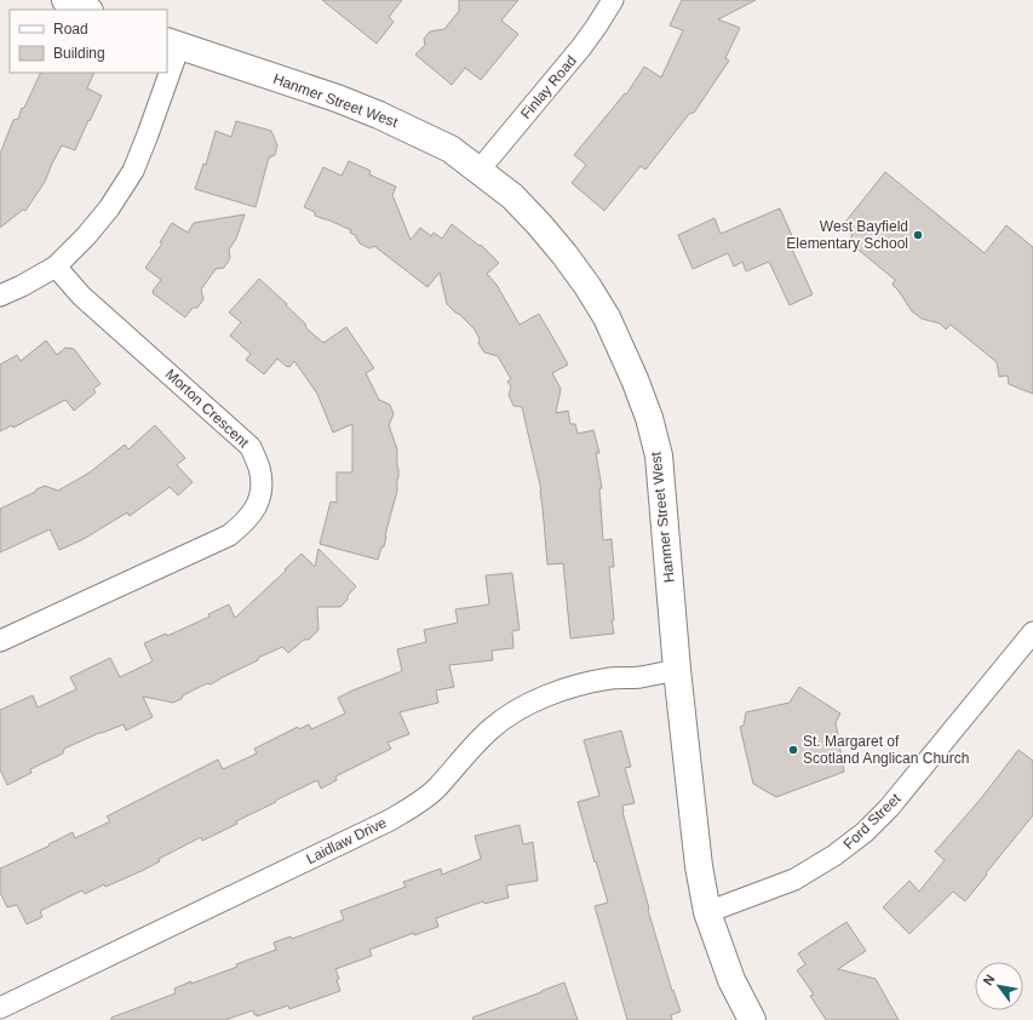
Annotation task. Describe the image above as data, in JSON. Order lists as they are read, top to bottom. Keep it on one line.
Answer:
{"streets":{"street":["Finlay Road","Hanmer Street West","Morton Crescent","Ford Street","Laidlaw Drive"]},"crossings":[["Finlay Road","Hanmer Street West"],["Hanmer Street West","Ford Street"],["Hanmer Street West","Laidlaw Drive"]],"places":["West Bayfield Elementary School","St. Margaret of Scotland Anglican Church"],"legend":["Road","Building"],"north":"top left"}
